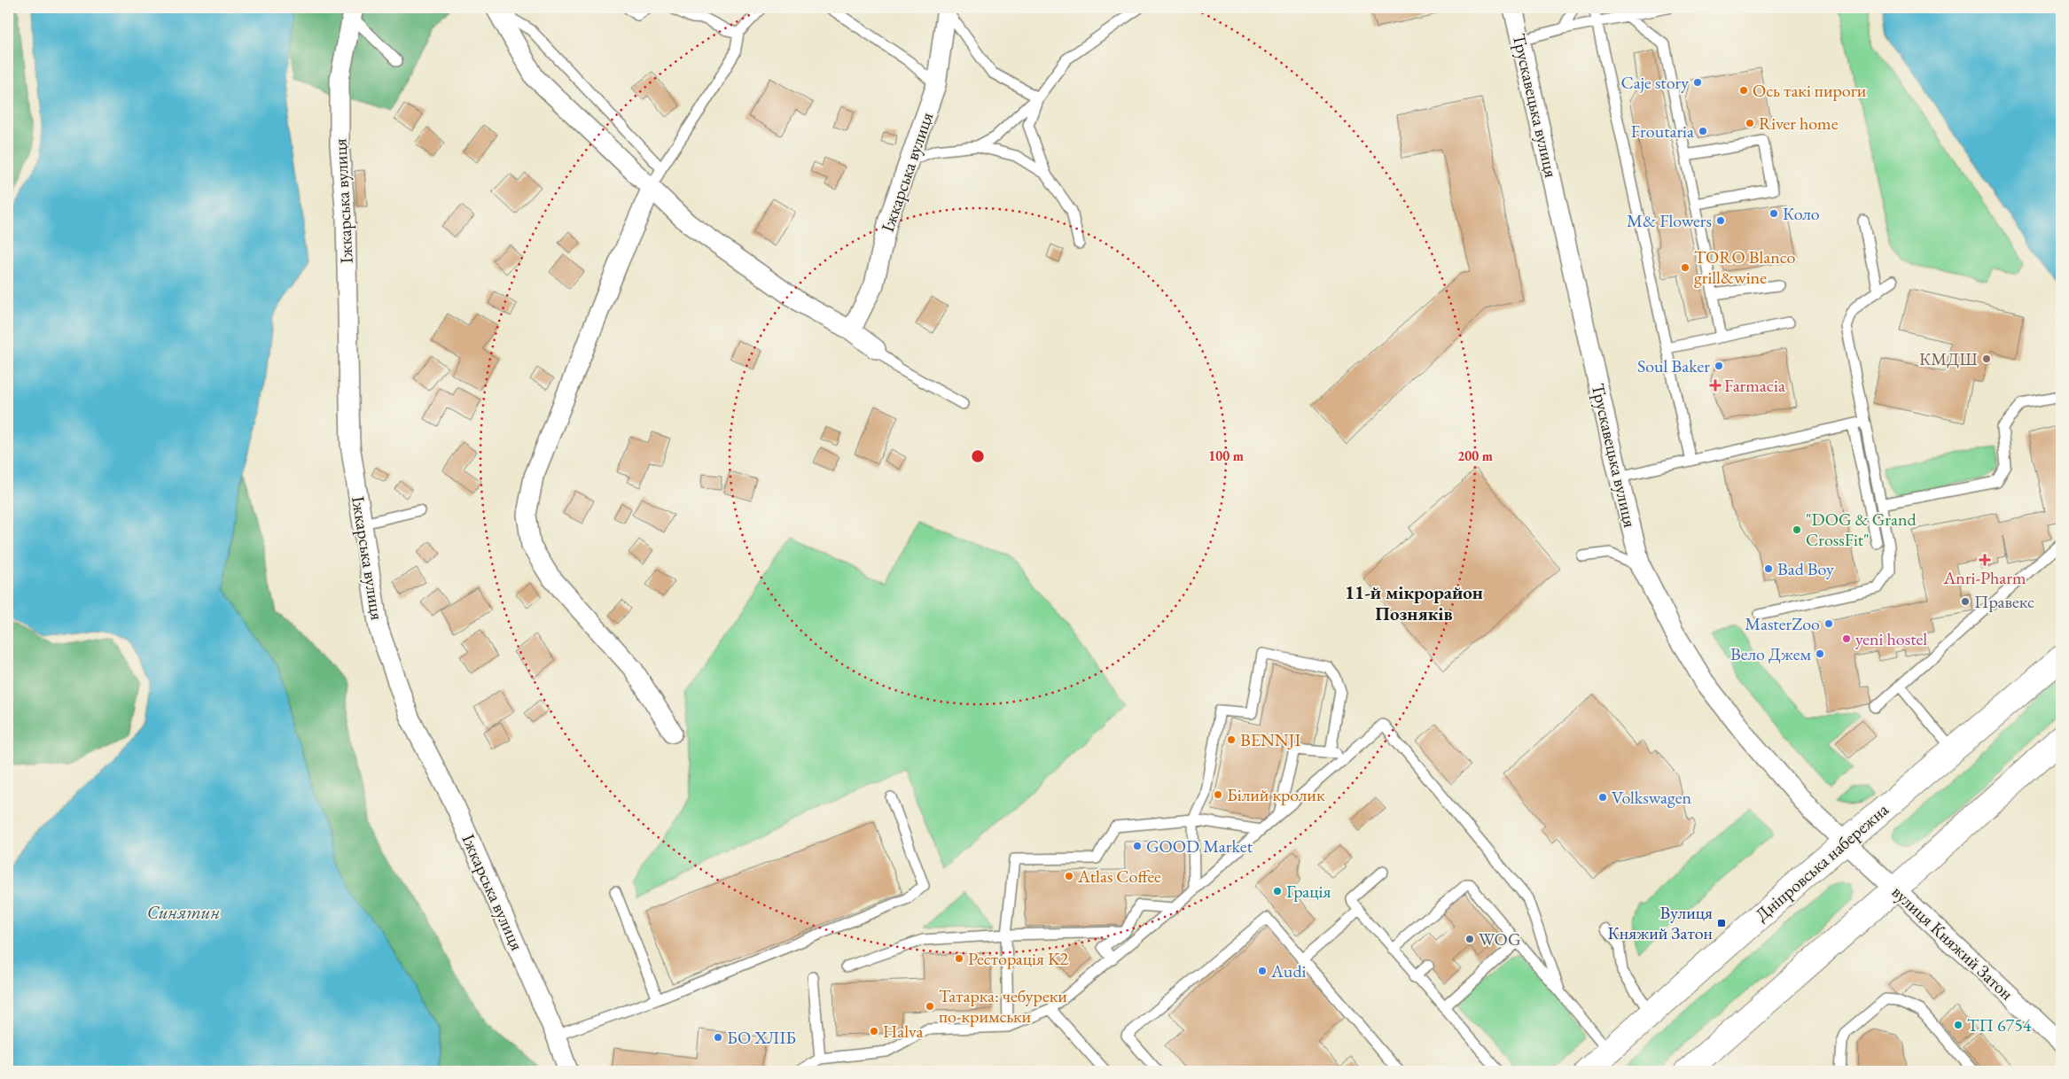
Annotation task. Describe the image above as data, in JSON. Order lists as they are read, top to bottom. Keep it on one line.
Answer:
{"streets":{"main road":["Дніпровська набережна"],"street":["Трускавецька вулиця","Іжкарська вулиця","вулиця Княжий Затон"]},"crossings":[["Трускавецька вулиця","Дніпровська набережна"],["Трускавецька вулиця","вулиця Княжий Затон"],["Дніпровська набережна","вулиця Княжий Затон"]],"districts":["11-й мікрорайон Позняків"],"water":["Синятин"],"places":{"other":["Caje story","Ось такі пироги","River home","Froutaria","Коло","M& Flowers","TORO Blanco grill&wine","КМДШ","Soul Baker","\"DOG & Grand CrossFit\"","Bad Boy","Правекс","MasterZoo","yeni hostel","Вело Джем","BENNJI","Білий кролик","Volkswagen","GOOD Market","Atlas Coffee","Грація","WOG","Ресторація K2","Audi","Татарка: чебуреки по-кримськи","ТП 6754","Halva","БО ХЛIБ"],"health":["Farmacia","Anri-Pharm"],"transit":["Вулиця Княжий Затон"]},"rings":["100 m","200 m"]}
